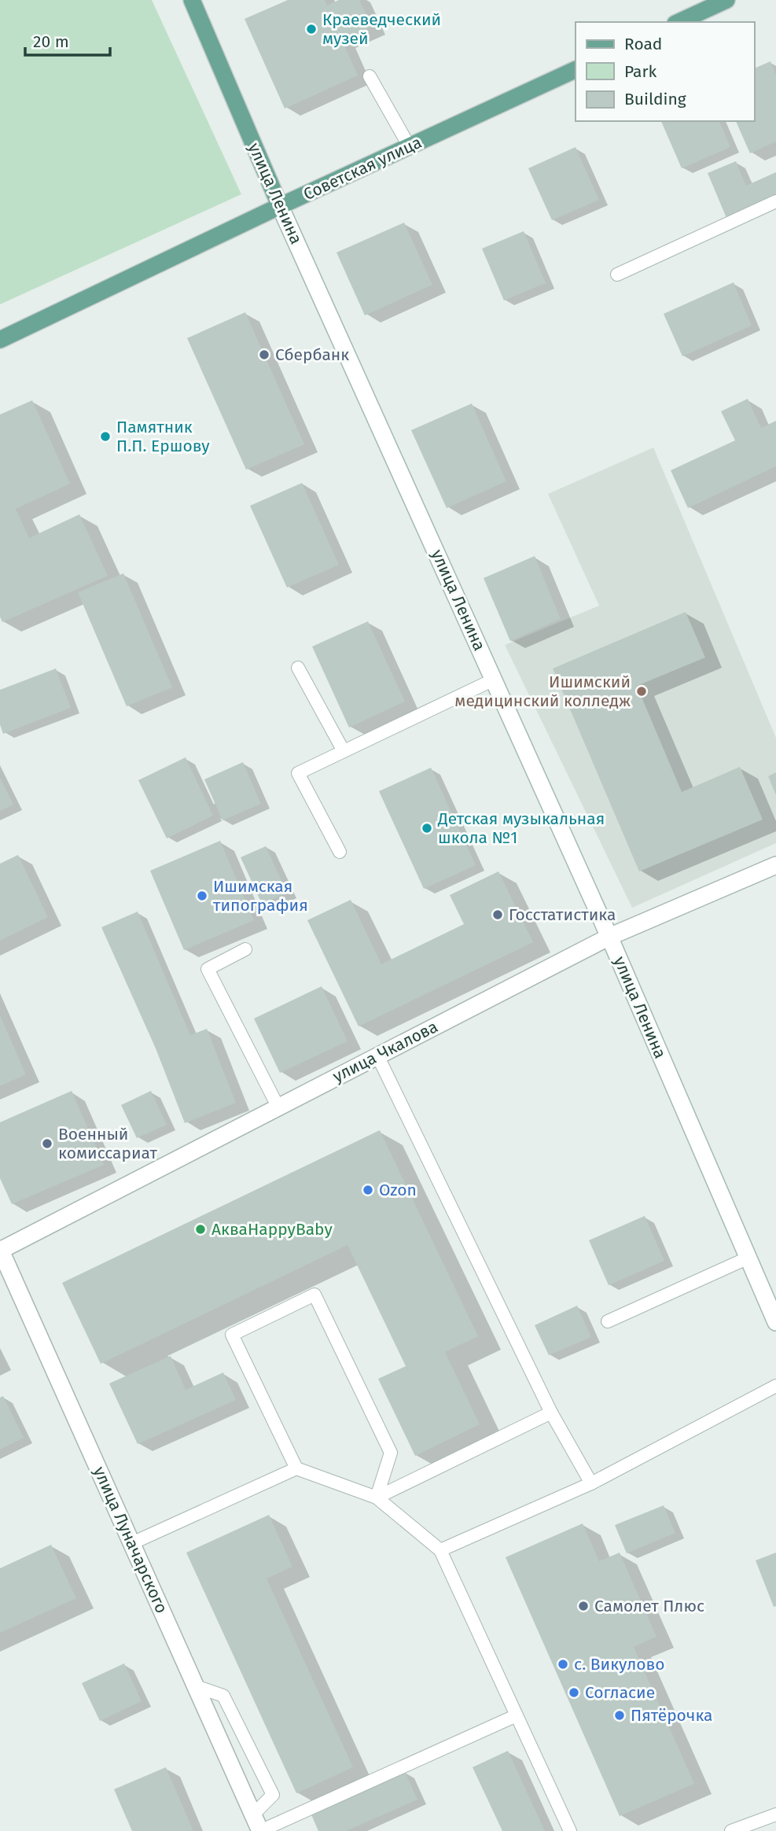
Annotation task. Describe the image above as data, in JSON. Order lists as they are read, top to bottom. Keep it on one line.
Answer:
{"streets":{"main road":["Советская улица","улица Ленина"],"street":["улица Чкалова","улица Луначарского"]},"crossings":[["Советская улица","улица Ленина"],["улица Ленина","улица Чкалова"],["улица Чкалова","улица Луначарского"]],"places":["Краеведческий музей","Сбербанк","Памятник П.П. Ершову","Ишимский медицинский колледж","Детская музыкальная школа №1","Ишимская типография","Госстатистика","Военный комиссариат","Ozon","АкваHappyBaby","Самолет Плюс","с. Викулово","Согласие","Пятёрочка"],"legend":["Road","Park","Building"],"scale_bar":"20 m"}
